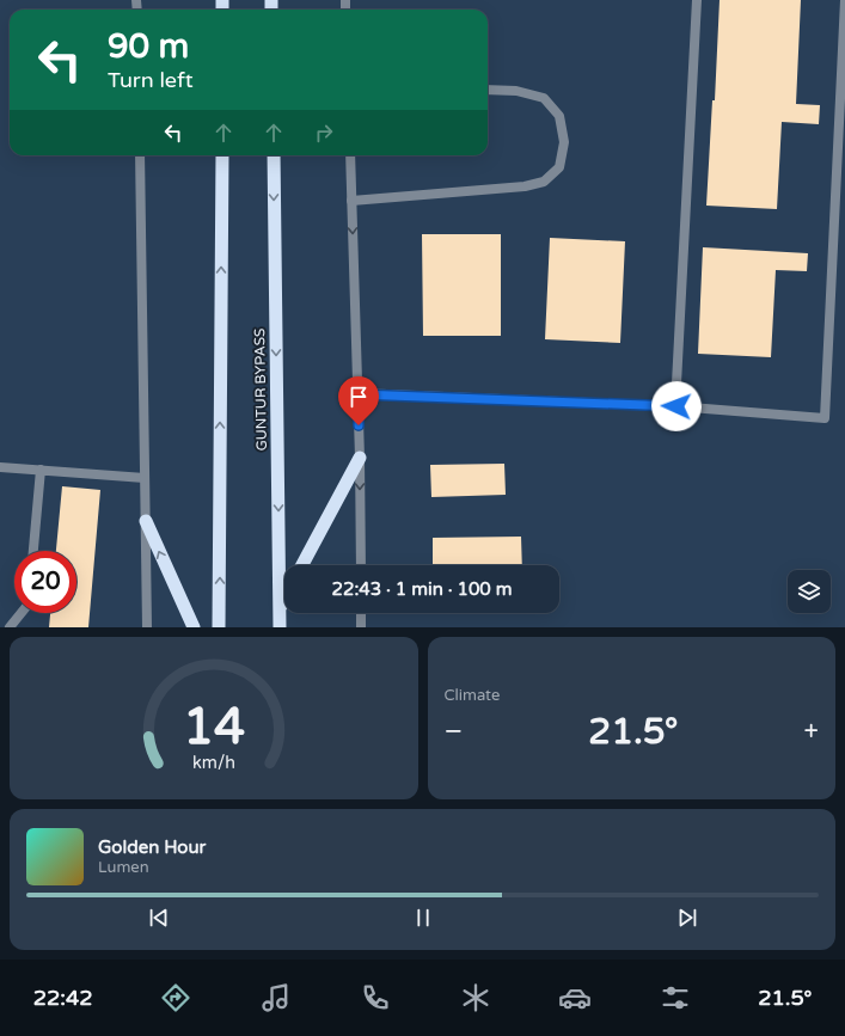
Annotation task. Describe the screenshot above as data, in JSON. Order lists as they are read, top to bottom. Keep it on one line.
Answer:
{"streets":{"highway":["GUNTUR BYPASS"]},"page":{"turn":["90 m","Turn left"],"limit":"20","trip":"22:43 · 1 min · 100 m","tile":"Climate","heat":["−","21.5°","+"],"song":["Golden Hour","Lumen"],"tabs":["22:42","21.5°"],"gauge":["14","km/h"]}}
